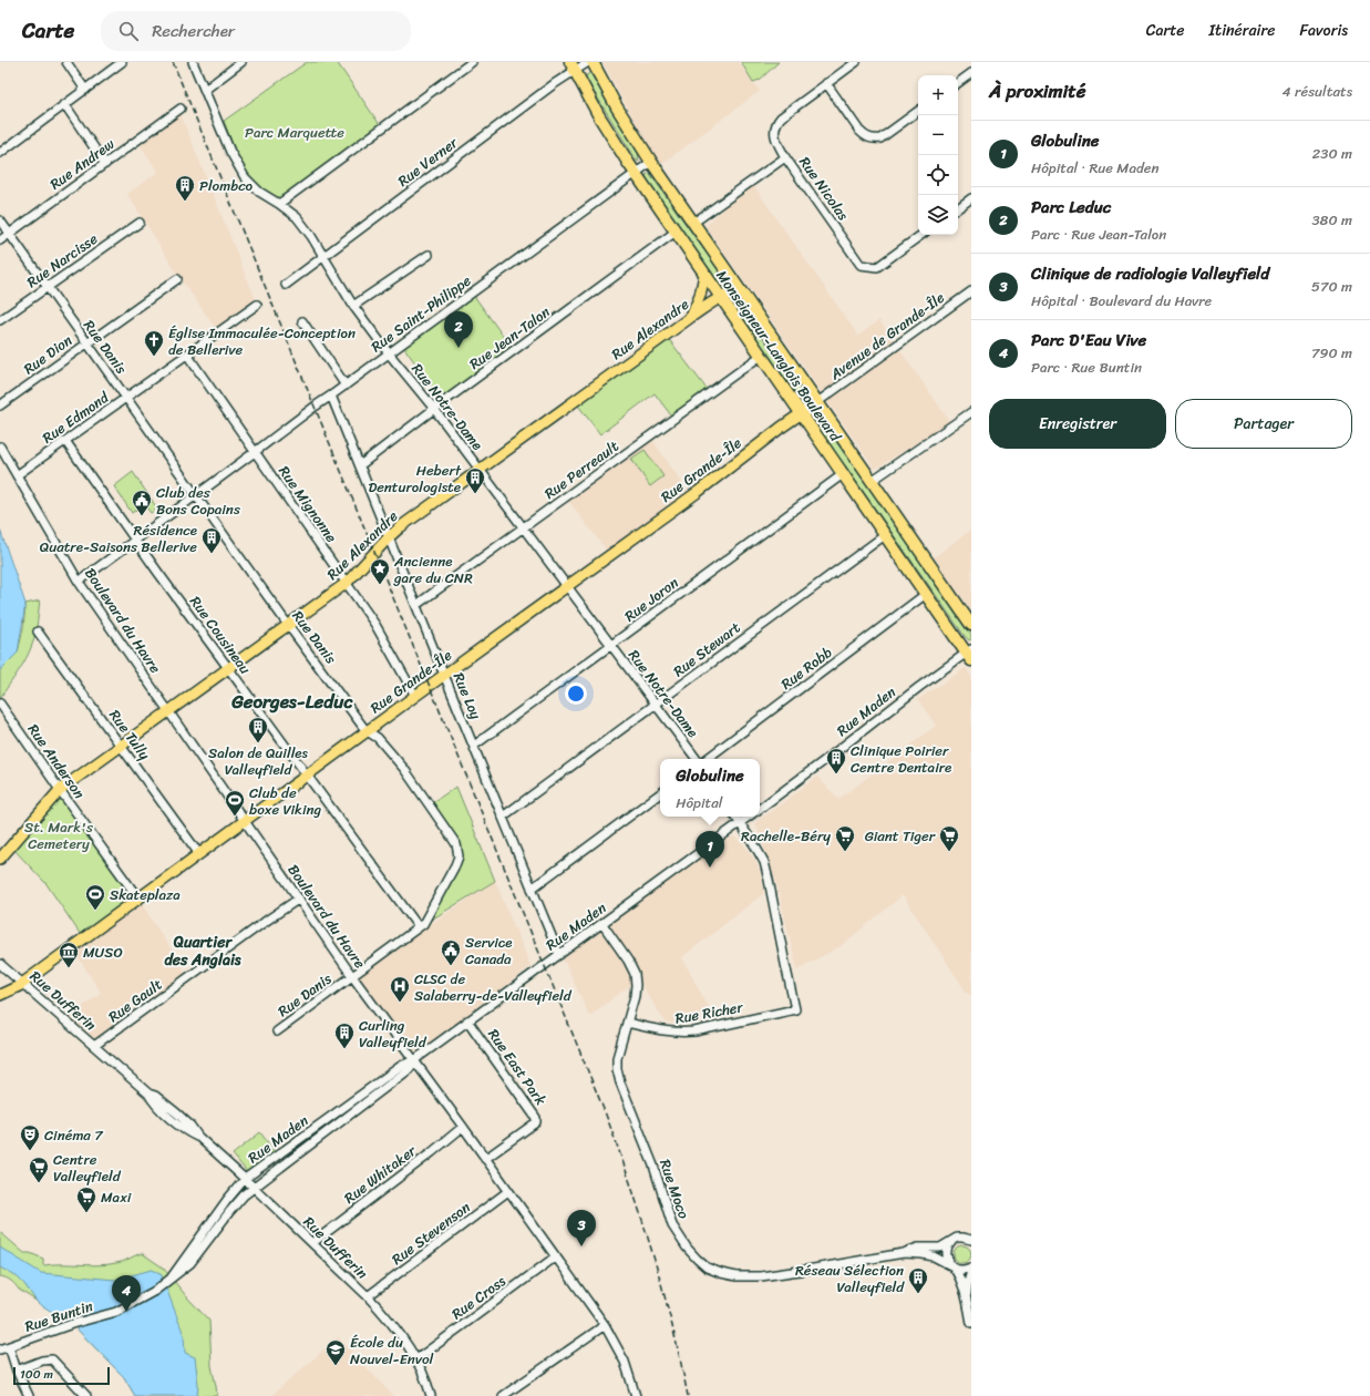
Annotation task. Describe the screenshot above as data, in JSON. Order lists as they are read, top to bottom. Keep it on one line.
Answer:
{"streets":{"highway":["Monseigneur-Langlois Boulevard"],"main road":["Rue Alexandre","Rue Grande-Île"],"street":["Rue Verner","Rue Andrew","Rue Nicolas","Rue Narcisse","Rue Saint-Philippe","Avenue de Grande-Île","Rue Jean-Talon","Rue Danis","Rue Dion","Rue Notre-Dame","Rue Edmond","Rue Perreault","Rue Mignonne","Rue Joron","Boulevard du Havre","Rue Cousineau","Rue Stewart","Rue Robb","Rue Loy","Rue Maden","Rue Tully","Rue Anderson","Rue Dufferin","Rue Gault","Rue Richer","Rue East Park","Rue Whitaker","Rue Moco","Rue Stevenson","Rue Cross","Rue Buntin"]},"crossings":[["Rue Verner","Monseigneur-Langlois Boulevard"],["Rue Verner","Rue Notre-Dame"],["Rue Andrew","Rue Danis"],["Rue Nicolas","Monseigneur-Langlois Boulevard"],["Rue Narcisse","Rue Danis"],["Rue Saint-Philippe","Rue Danis"],["Rue Saint-Philippe","Monseigneur-Langlois Boulevard"],["Rue Saint-Philippe","Rue Notre-Dame"],["Rue Saint-Philippe","Rue Mignonne"],["Rue Saint-Philippe","Boulevard du Havre"],["Rue Saint-Philippe","Rue Cousineau"],["Rue Saint-Philippe","Rue Loy"],["Rue Alexandre","Rue Danis"],["Rue Alexandre","Monseigneur-Langlois Boulevard"],["Rue Alexandre","Rue Notre-Dame"],["Rue Alexandre","Rue Mignonne"],["Rue Alexandre","Boulevard du Havre"],["Rue Alexandre","Rue Cousineau"],["Rue Alexandre","Rue Loy"],["Rue Alexandre","Rue Tully"],["Rue Alexandre","Rue Anderson"],["Avenue de Grande-Île","Monseigneur-Langlois Boulevard"],["Avenue de Grande-Île","Rue Grande-Île"],["Rue Jean-Talon","Monseigneur-Langlois Boulevard"],["Rue Jean-Talon","Rue Notre-Dame"],["Rue Jean-Talon","Rue Loy"],["Rue Danis","Rue Dion"],["Rue Danis","Rue Edmond"],["Rue Danis","Rue Grande-Île"],["Rue Danis","Boulevard du Havre"],["Rue Danis","Rue Cousineau"],["Monseigneur-Langlois Boulevard","Rue Perreault"],["Monseigneur-Langlois Boulevard","Rue Grande-Île"],["Monseigneur-Langlois Boulevard","Rue Joron"],["Monseigneur-Langlois Boulevard","Rue Stewart"],["Monseigneur-Langlois Boulevard","Rue Robb"],["Monseigneur-Langlois Boulevard","Rue Maden"],["Rue Notre-Dame","Rue Perreault"],["Rue Notre-Dame","Rue Grande-Île"],["Rue Notre-Dame","Rue Joron"],["Rue Notre-Dame","Rue Stewart"],["Rue Edmond","Rue Mignonne"],["Rue Edmond","Boulevard du Havre"],["Rue Edmond","Rue Cousineau"],["Rue Perreault","Rue Loy"],["Rue Grande-Île","Rue Mignonne"],["Rue Grande-Île","Boulevard du Havre"],["Rue Grande-Île","Rue Cousineau"],["Rue Grande-Île","Rue Loy"],["Rue Grande-Île","Rue Tully"],["Rue Grande-Île","Rue Anderson"],["Rue Grande-Île","Rue Dufferin"],["Rue Joron","Rue Loy"],["Boulevard du Havre","Rue Maden"],["Boulevard du Havre","Rue Gault"],["Boulevard du Havre","Rue East Park"],["Boulevard du Havre","Rue Whitaker"],["Boulevard du Havre","Rue Stevenson"],["Boulevard du Havre","Rue Cross"],["Rue Stewart","Rue Loy"],["Rue Loy","Rue Maden"],["Rue Maden","Rue Dufferin"],["Rue Maden","Rue Richer"],["Rue Maden","Rue East Park"],["Rue Maden","Rue Moco"],["Rue Maden","Rue Buntin"],["Rue Dufferin","Rue Gault"],["Rue Dufferin","Rue Whitaker"],["Rue Dufferin","Rue Stevenson"],["Rue Dufferin","Rue Cross"],["Rue Dufferin","Rue Buntin"],["Rue Richer","Rue Moco"]],"districts":["Georges-Leduc","Quartier des Anglais"],"parks":["Parc Marquette","St. Mark's Cemetery"],"places":{"building":["Plombco","Hebert Denturologiste","Résidence Quatre-Saisons Bellerive","Salon de Quilles Valleyfield","Clinique Poirier Centre Dentaire","Curling Valleyfield","Réseau Sélection Valleyfield"],"church":["Église Immaculée-Conception de Bellerive"],"public building":["Club des Bons Copains","Service Canada"],"place":["Ancienne gare du CNR"],"sports":["Club de boxe Viking","Skateplaza"],"supermarket":["Rachelle-Béry","Giant Tiger","Centre Valleyfield","Maxi"],"museum":["MUSO"],"hospital":["CLSC de Salaberry-de-Valleyfield"],"theatre":["Cinéma 7"],"school or university":["École du Nouvel-Envol"]},"scale_bar":"100 m","page":{"header":"Carte","search":"Rechercher","nav":["Carte","Itinéraire","Favoris"],"heading":["À proximité","4 résultats"],"map_buttons":["+","−"],"list":[{"mark":"1","name":"Globuline","note":"Hôpital · Rue Maden","value":"230 m"},{"mark":"2","name":"Parc Leduc","note":"Parc · Rue Jean-Talon","value":"380 m"},{"mark":"3","name":"Clinique de radiologie Valleyfield","note":"Hôpital · Boulevard du Havre","value":"570 m"},{"mark":"4","name":"Parc D'Eau Vive","note":"Parc · Rue Buntin","value":"790 m"}],"pins":["2","1","3","4"],"buttons":["Enregistrer","Partager"],"popup":["Globuline","Hôpital"],"scale":"100 m"}}
